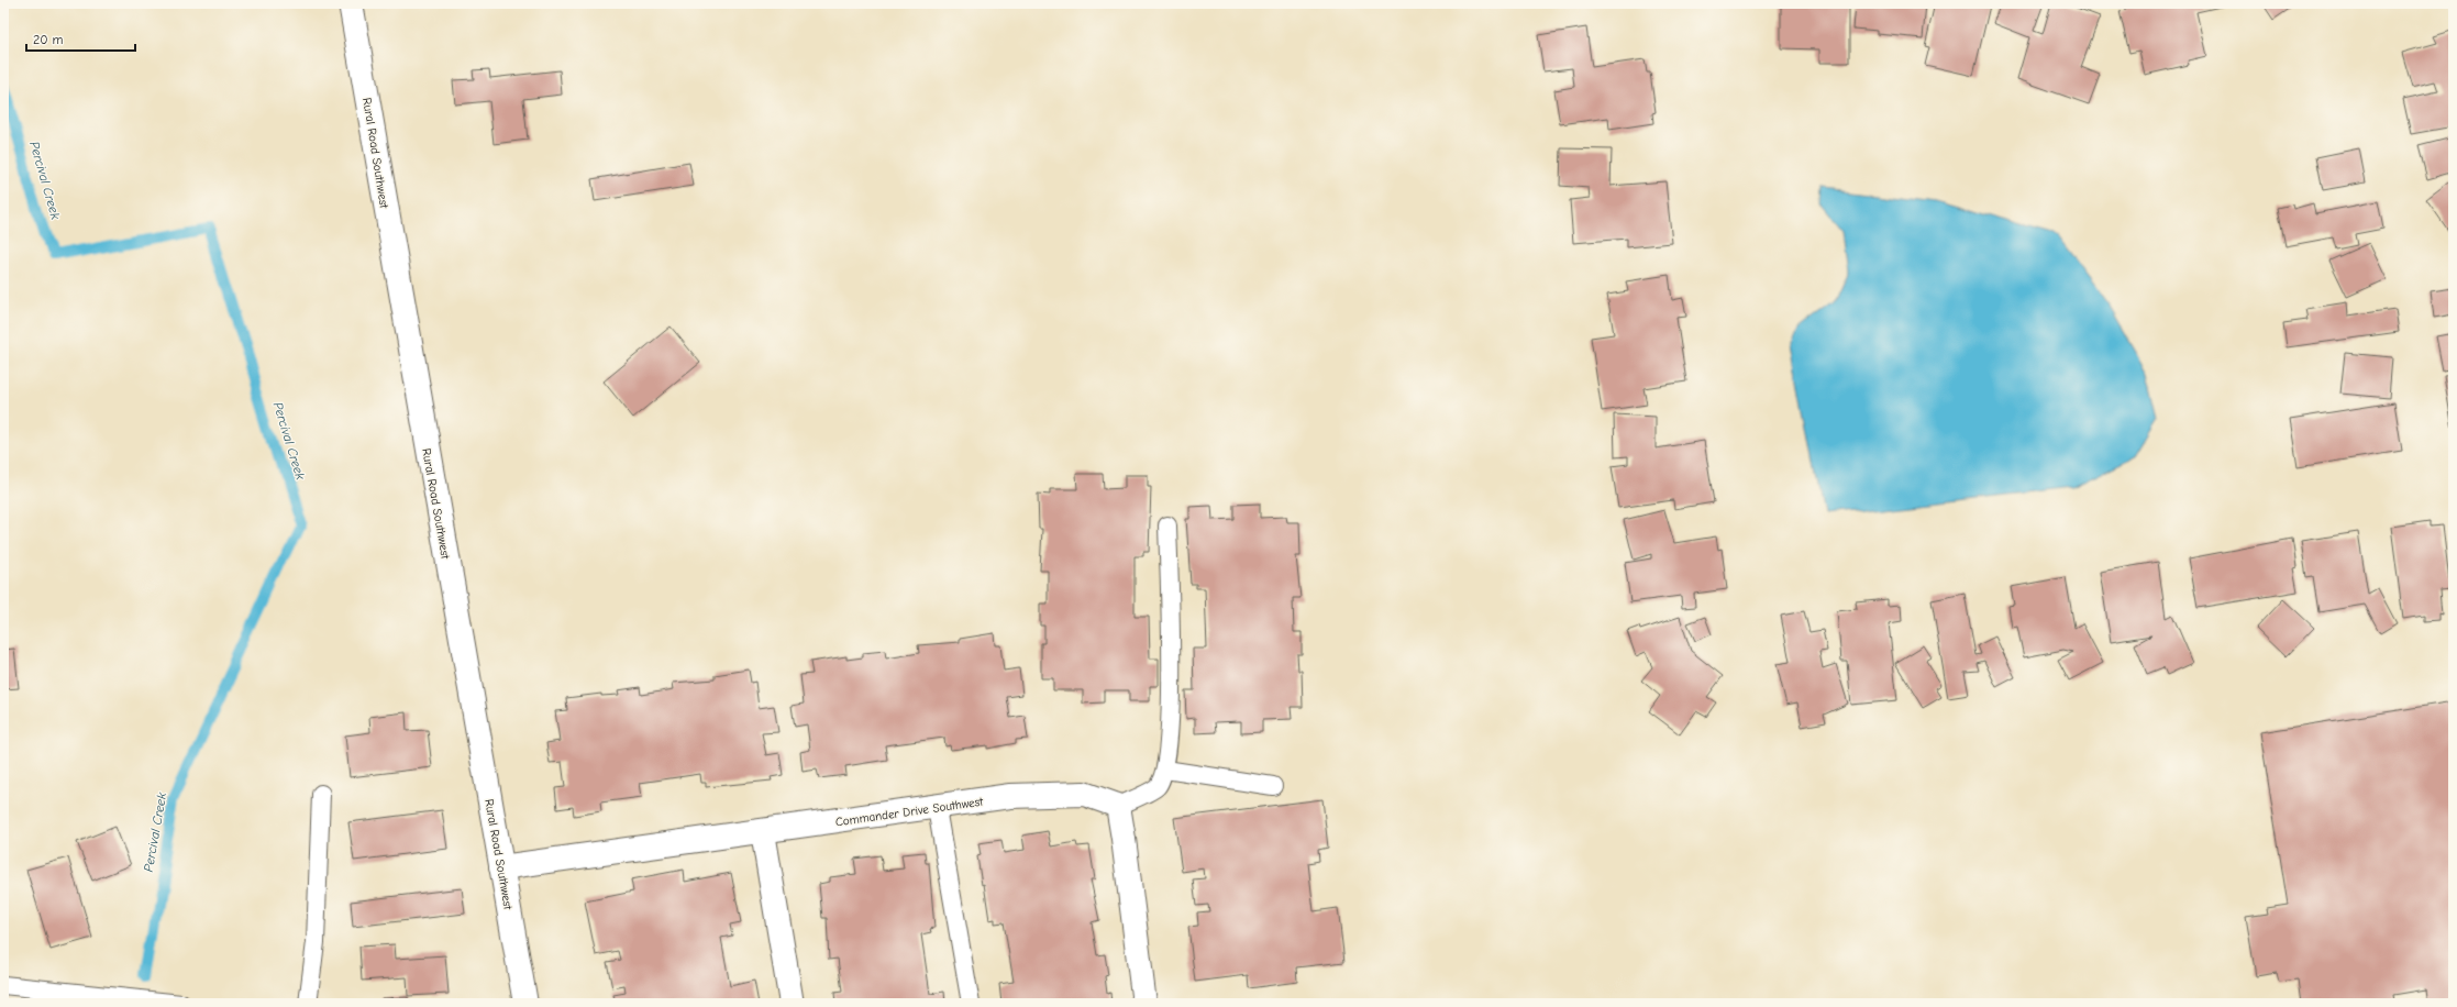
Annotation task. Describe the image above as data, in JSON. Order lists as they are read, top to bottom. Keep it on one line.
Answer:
{"streets":{"street":["Rural Road Southwest","Commander Drive Southwest"]},"crossings":[["Rural Road Southwest","Commander Drive Southwest"]],"water":["Percival Creek"],"scale_bar":"20 m"}
